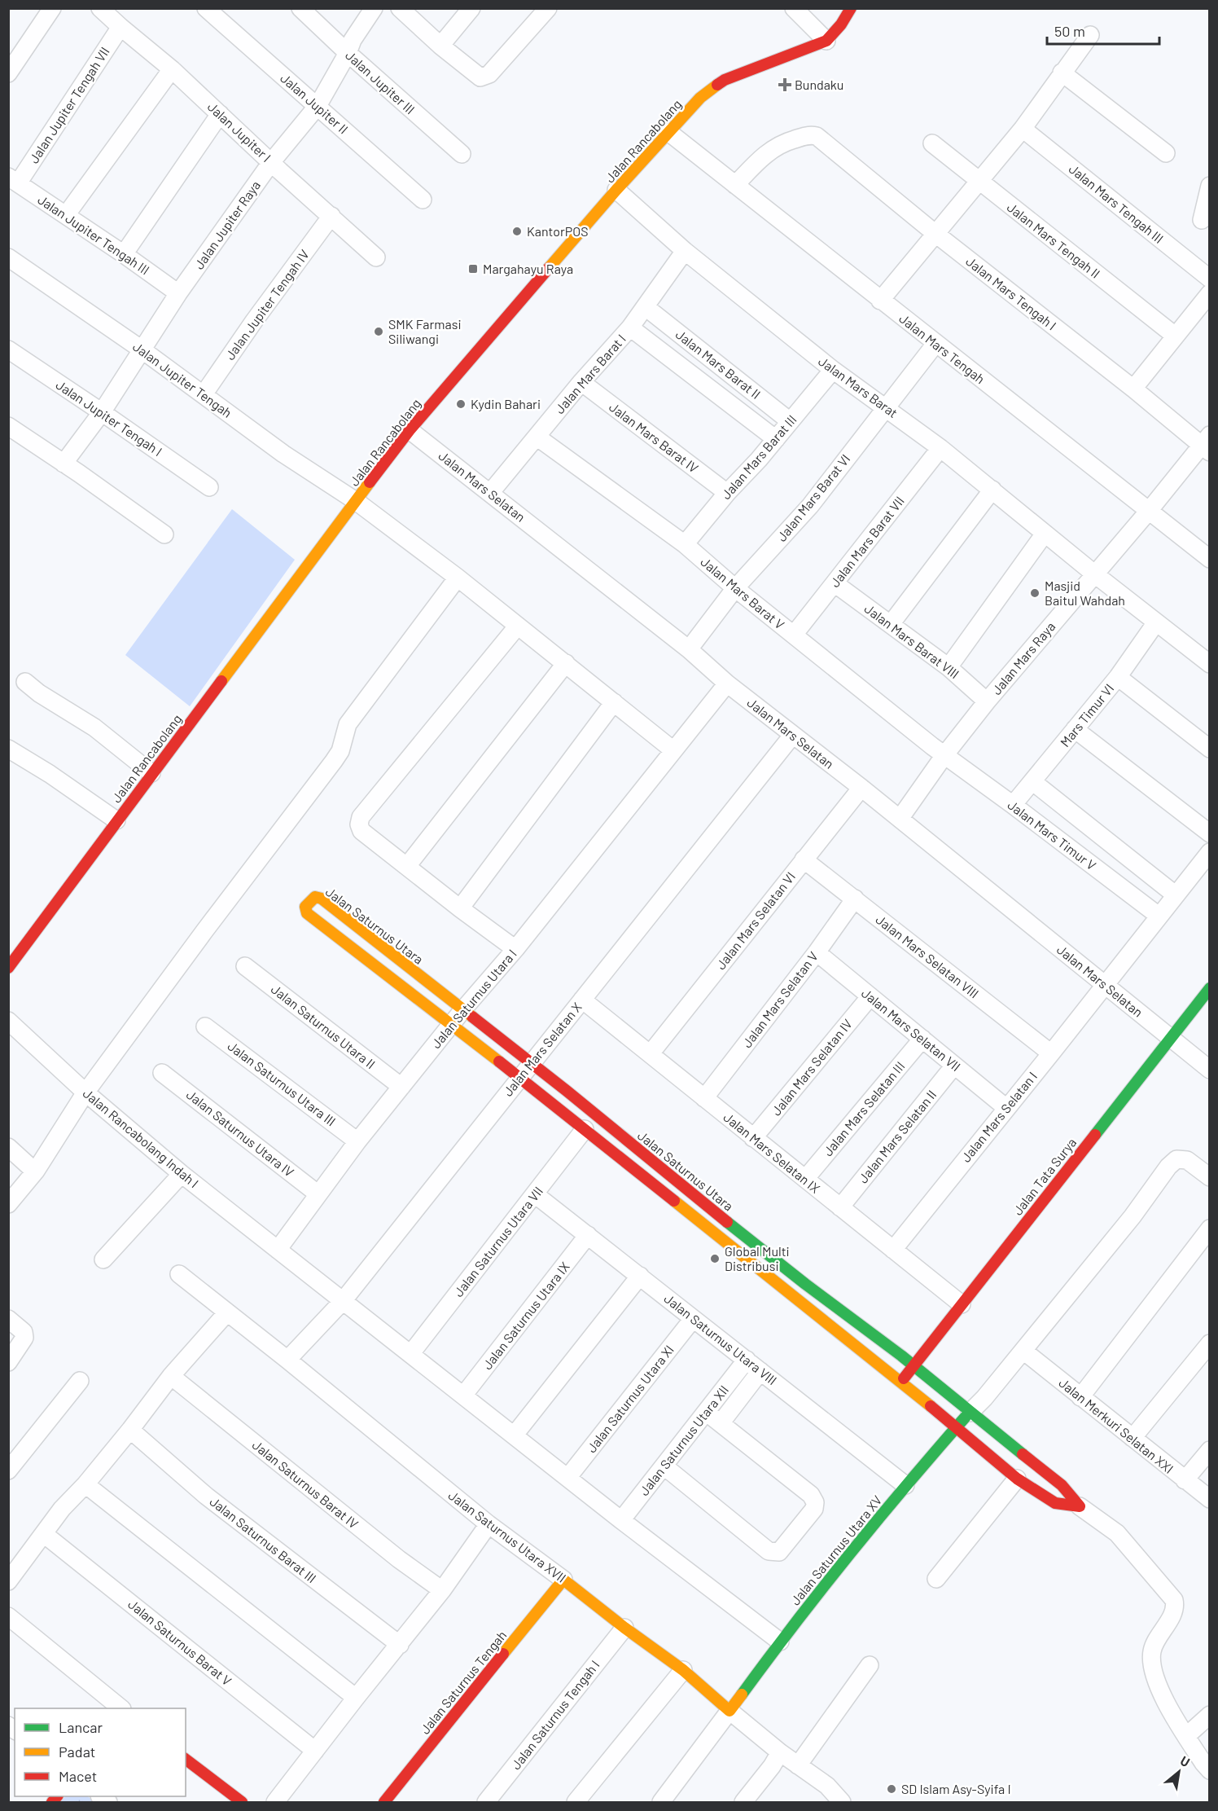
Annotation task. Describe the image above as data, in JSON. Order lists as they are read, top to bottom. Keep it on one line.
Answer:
{"streets":{"street":["Jalan Jupiter III","Jalan Jupiter II","Jalan Jupiter Tengah VII","Jalan Jupiter I","Jalan Rancabolang","Jalan Mars Tengah III","Jalan Jupiter Raya","Jalan Jupiter Tengah III","Jalan Mars Tengah II","Jalan Mars Tengah I","Jalan Jupiter Tengah IV","Jalan Mars Tengah","Jalan Mars Barat II","Jalan Mars Barat I","Jalan Jupiter Tengah","Jalan Mars Barat","Jalan Jupiter Tengah I","Jalan Mars Barat IV","Jalan Mars Barat III","Jalan Mars Selatan","Jalan Mars Barat VI","Jalan Mars Barat VII","Jalan Mars Barat V","Jalan Mars Barat VIII","Jalan Mars Raya","Mars Timur VI","Jalan Mars Timur V","Jalan Mars Selatan VI","Jalan Saturnus Utara","Jalan Mars Selatan VIII","Jalan Saturnus Utara I","Jalan Mars Selatan V","Jalan Saturnus Utara II","Jalan Mars Selatan VII","Jalan Mars Selatan X","Jalan Mars Selatan IV","Jalan Saturnus Utara III","Jalan Mars Selatan III","Jalan Mars Selatan I","Jalan Saturnus Utara IV","Jalan Mars Selatan II","Jalan Rancabolang Indah I","Jalan Mars Selatan IX","Jalan Tata Surya","Jalan Saturnus Utara VII","Jalan Saturnus Utara IX","Jalan Saturnus Utara VIII","Jalan Saturnus Utara XI","Jalan Merkuri Selatan XXI","Jalan Saturnus Utara XII","Jalan Saturnus Barat IV","Jalan Saturnus Utara XVII","Jalan Saturnus Barat III","Jalan Saturnus Utara XV","Jalan Saturnus Barat V","Jalan Saturnus Tengah","Jalan Saturnus Tengah I"]},"crossings":[["Jalan Jupiter III","Jalan Jupiter Raya"],["Jalan Jupiter II","Jalan Jupiter Raya"],["Jalan Jupiter Tengah VII","Jalan Jupiter I"],["Jalan Jupiter Tengah VII","Jalan Jupiter Tengah III"],["Jalan Jupiter I","Jalan Jupiter Raya"],["Jalan Jupiter I","Jalan Jupiter Tengah IV"],["Jalan Rancabolang","Jalan Mars Tengah"],["Jalan Rancabolang","Jalan Jupiter Tengah"],["Jalan Rancabolang","Jalan Mars Barat"],["Jalan Rancabolang","Jalan Mars Selatan"],["Jalan Jupiter Raya","Jalan Jupiter Tengah III"],["Jalan Jupiter Raya","Jalan Jupiter Tengah"],["Jalan Jupiter Raya","Jalan Jupiter Tengah I"],["Jalan Mars Tengah I","Jalan Mars Tengah"],["Jalan Mars Tengah I","Jalan Mars Raya"],["Jalan Jupiter Tengah IV","Jalan Jupiter Tengah"],["Jalan Mars Tengah","Jalan Mars Barat VI"],["Jalan Mars Tengah","Jalan Mars Raya"],["Jalan Mars Barat II","Jalan Mars Barat I"],["Jalan Mars Barat II","Jalan Mars Barat III"],["Jalan Mars Barat I","Jalan Mars Barat"],["Jalan Mars Barat I","Jalan Mars Barat IV"],["Jalan Mars Barat I","Jalan Mars Selatan"],["Jalan Mars Barat I","Jalan Mars Barat V"],["Jalan Jupiter Tengah","Jalan Saturnus Utara I"],["Jalan Mars Barat","Jalan Mars Barat III"],["Jalan Mars Barat","Jalan Mars Barat VI"],["Jalan Mars Barat","Jalan Mars Barat VII"],["Jalan Mars Barat","Jalan Mars Raya"],["Jalan Mars Barat","Mars Timur VI"],["Jalan Mars Barat IV","Jalan Mars Barat III"],["Jalan Mars Barat III","Jalan Mars Barat V"],["Jalan Mars Selatan","Jalan Mars Barat VI"],["Jalan Mars Selatan","Jalan Mars Raya"],["Jalan Mars Selatan","Jalan Mars Selatan VI"],["Jalan Mars Selatan","Jalan Saturnus Utara I"],["Jalan Mars Selatan","Jalan Mars Selatan X"],["Jalan Mars Selatan","Jalan Mars Selatan I"],["Jalan Mars Selatan","Jalan Tata Surya"],["Jalan Mars Barat VI","Jalan Mars Barat V"],["Jalan Mars Barat VII","Jalan Mars Barat V"],["Jalan Mars Barat VII","Jalan Mars Barat VIII"],["Jalan Mars Barat V","Jalan Mars Raya"],["Jalan Mars Barat V","Jalan Mars Timur V"],["Jalan Mars Barat VIII","Jalan Mars Raya"],["Jalan Mars Raya","Jalan Mars Timur V"],["Mars Timur VI","Jalan Mars Timur V"],["Jalan Mars Timur V","Jalan Mars Selatan I"],["Jalan Mars Selatan VI","Jalan Mars Selatan VIII"],["Jalan Mars Selatan VI","Jalan Mars Selatan IX"],["Jalan Saturnus Utara","Jalan Saturnus Utara I"],["Jalan Saturnus Utara","Jalan Mars Selatan X"],["Jalan Saturnus Utara","Jalan Tata Surya"],["Jalan Saturnus Utara","Jalan Saturnus Utara VII"],["Jalan Saturnus Utara","Jalan Saturnus Utara XV"],["Jalan Mars Selatan VIII","Jalan Mars Selatan V"],["Jalan Mars Selatan VIII","Jalan Mars Selatan I"],["Jalan Saturnus Utara I","Jalan Saturnus Utara II"],["Jalan Saturnus Utara I","Jalan Saturnus Utara III"],["Jalan Saturnus Utara I","Jalan Saturnus Utara IV"],["Jalan Saturnus Utara I","Jalan Rancabolang Indah I"],["Jalan Mars Selatan V","Jalan Mars Selatan VII"],["Jalan Mars Selatan V","Jalan Mars Selatan IX"],["Jalan Mars Selatan VII","Jalan Mars Selatan IV"],["Jalan Mars Selatan VII","Jalan Mars Selatan III"],["Jalan Mars Selatan VII","Jalan Mars Selatan I"],["Jalan Mars Selatan VII","Jalan Mars Selatan II"],["Jalan Mars Selatan X","Jalan Rancabolang Indah I"],["Jalan Mars Selatan X","Jalan Mars Selatan IX"],["Jalan Mars Selatan X","Jalan Saturnus Utara XVII"],["Jalan Mars Selatan IV","Jalan Mars Selatan IX"],["Jalan Mars Selatan III","Jalan Mars Selatan IX"],["Jalan Mars Selatan I","Jalan Mars Selatan IX"],["Jalan Mars Selatan II","Jalan Mars Selatan IX"],["Jalan Rancabolang Indah I","Jalan Saturnus Utara VII"],["Jalan Rancabolang Indah I","Jalan Saturnus Utara IX"],["Jalan Rancabolang Indah I","Jalan Saturnus Utara XI"],["Jalan Rancabolang Indah I","Jalan Saturnus Utara XII"],["Jalan Rancabolang Indah I","Jalan Saturnus Utara XV"],["Jalan Mars Selatan IX","Jalan Tata Surya"],["Jalan Saturnus Utara VII","Jalan Saturnus Utara VIII"],["Jalan Saturnus Utara IX","Jalan Saturnus Utara VIII"],["Jalan Saturnus Utara VIII","Jalan Saturnus Utara XI"],["Jalan Saturnus Utara VIII","Jalan Saturnus Utara XII"],["Jalan Saturnus Utara VIII","Jalan Saturnus Utara XV"],["Jalan Saturnus Utara XVII","Jalan Saturnus Utara XV"],["Jalan Saturnus Utara XVII","Jalan Saturnus Tengah"],["Jalan Saturnus Utara XVII","Jalan Saturnus Tengah I"]],"places":{"health":["Bundaku"],"other":["KantorPOS","SMK Farmasi Siliwangi","Kydin Bahari","Masjid Baitul Wahdah","Global Multi Distribusi","SD Islam Asy-Syifa I"],"transit":["Margahayu Raya"]},"legend":["Lancar","Padat","Macet"],"scale_bar":"50 m","north":"top right"}
